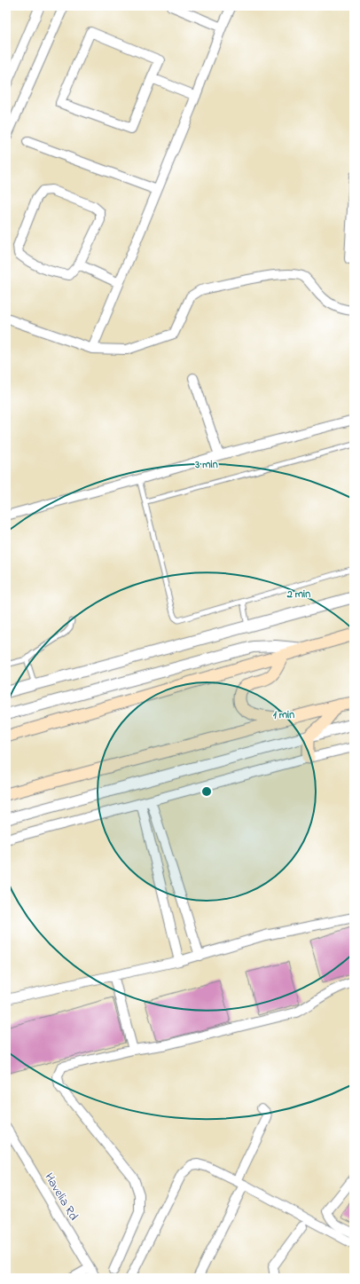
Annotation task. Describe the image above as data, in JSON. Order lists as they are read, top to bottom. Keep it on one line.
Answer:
{"streets":{"street":["Havelia Rd"]},"rings":["3 min","2 min","1 min"]}
